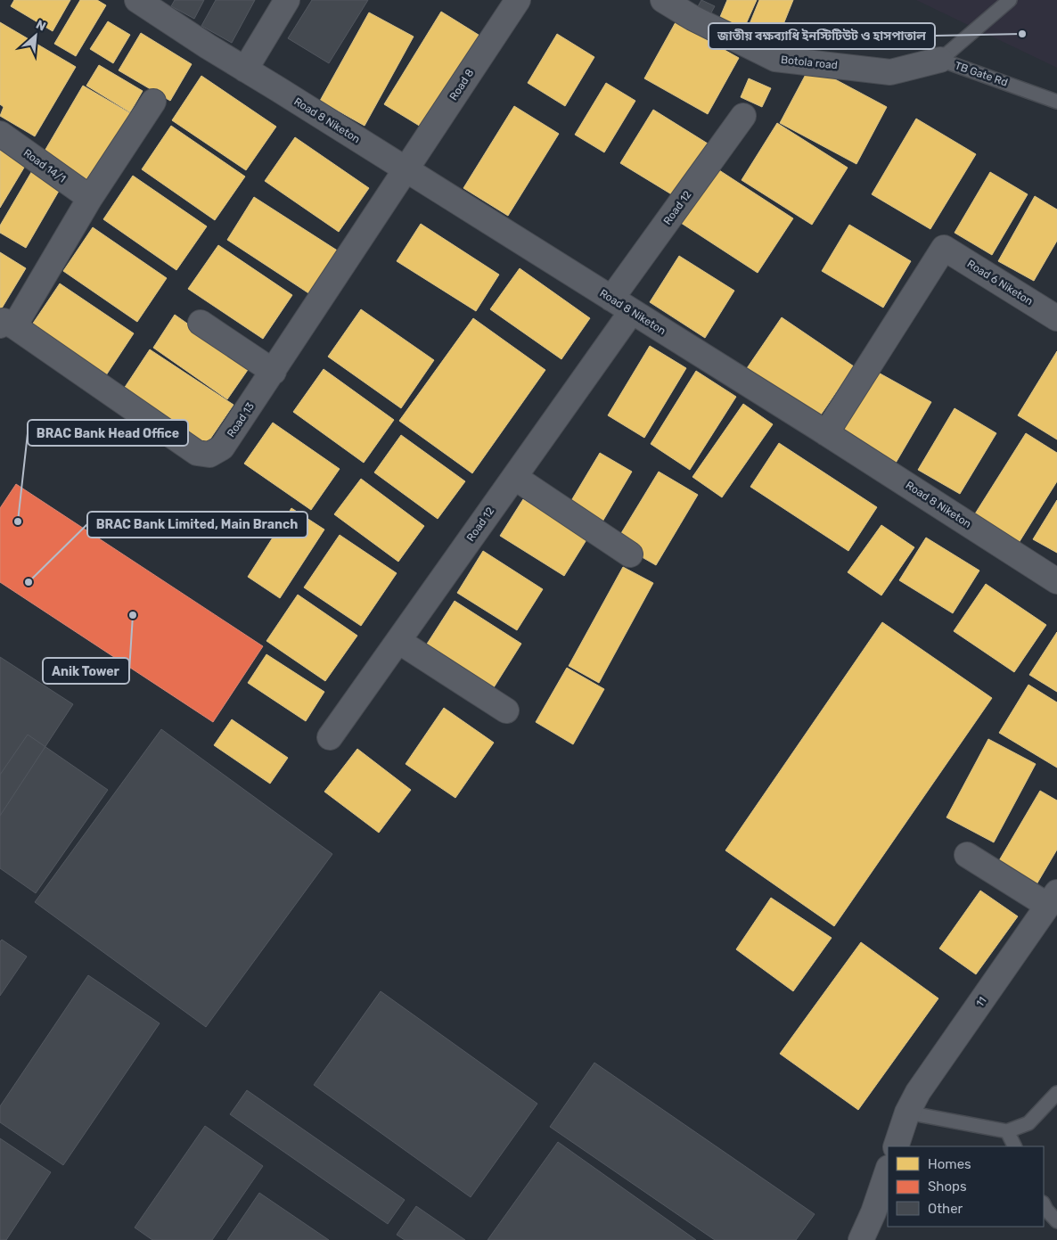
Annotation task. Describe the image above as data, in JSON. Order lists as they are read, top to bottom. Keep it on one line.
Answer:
{"streets":{"street":["Botola road","Road 8","Road 8 Niketon","Road 14/1","Road 12","Road 6 Niketon","Road 13","11"],"lane":["TB Gate Rd"]},"crossings":[["Botola road","TB Gate Rd"],["Road 8","Road 8 Niketon"],["Road 8","Road 13"],["Road 8 Niketon","Road 12"],["Road 8 Niketon","Road 6 Niketon"],["Road 8 Niketon","Road 13"]],"places":["জাতীয় বক্ষব্যাধি ইনস্টিটিউট ও হাসপাতাল","BRAC Bank Head Office","BRAC Bank Limited, Main Branch","Anik Tower"],"legend":["Homes","Shops","Other"],"north":"top right"}
